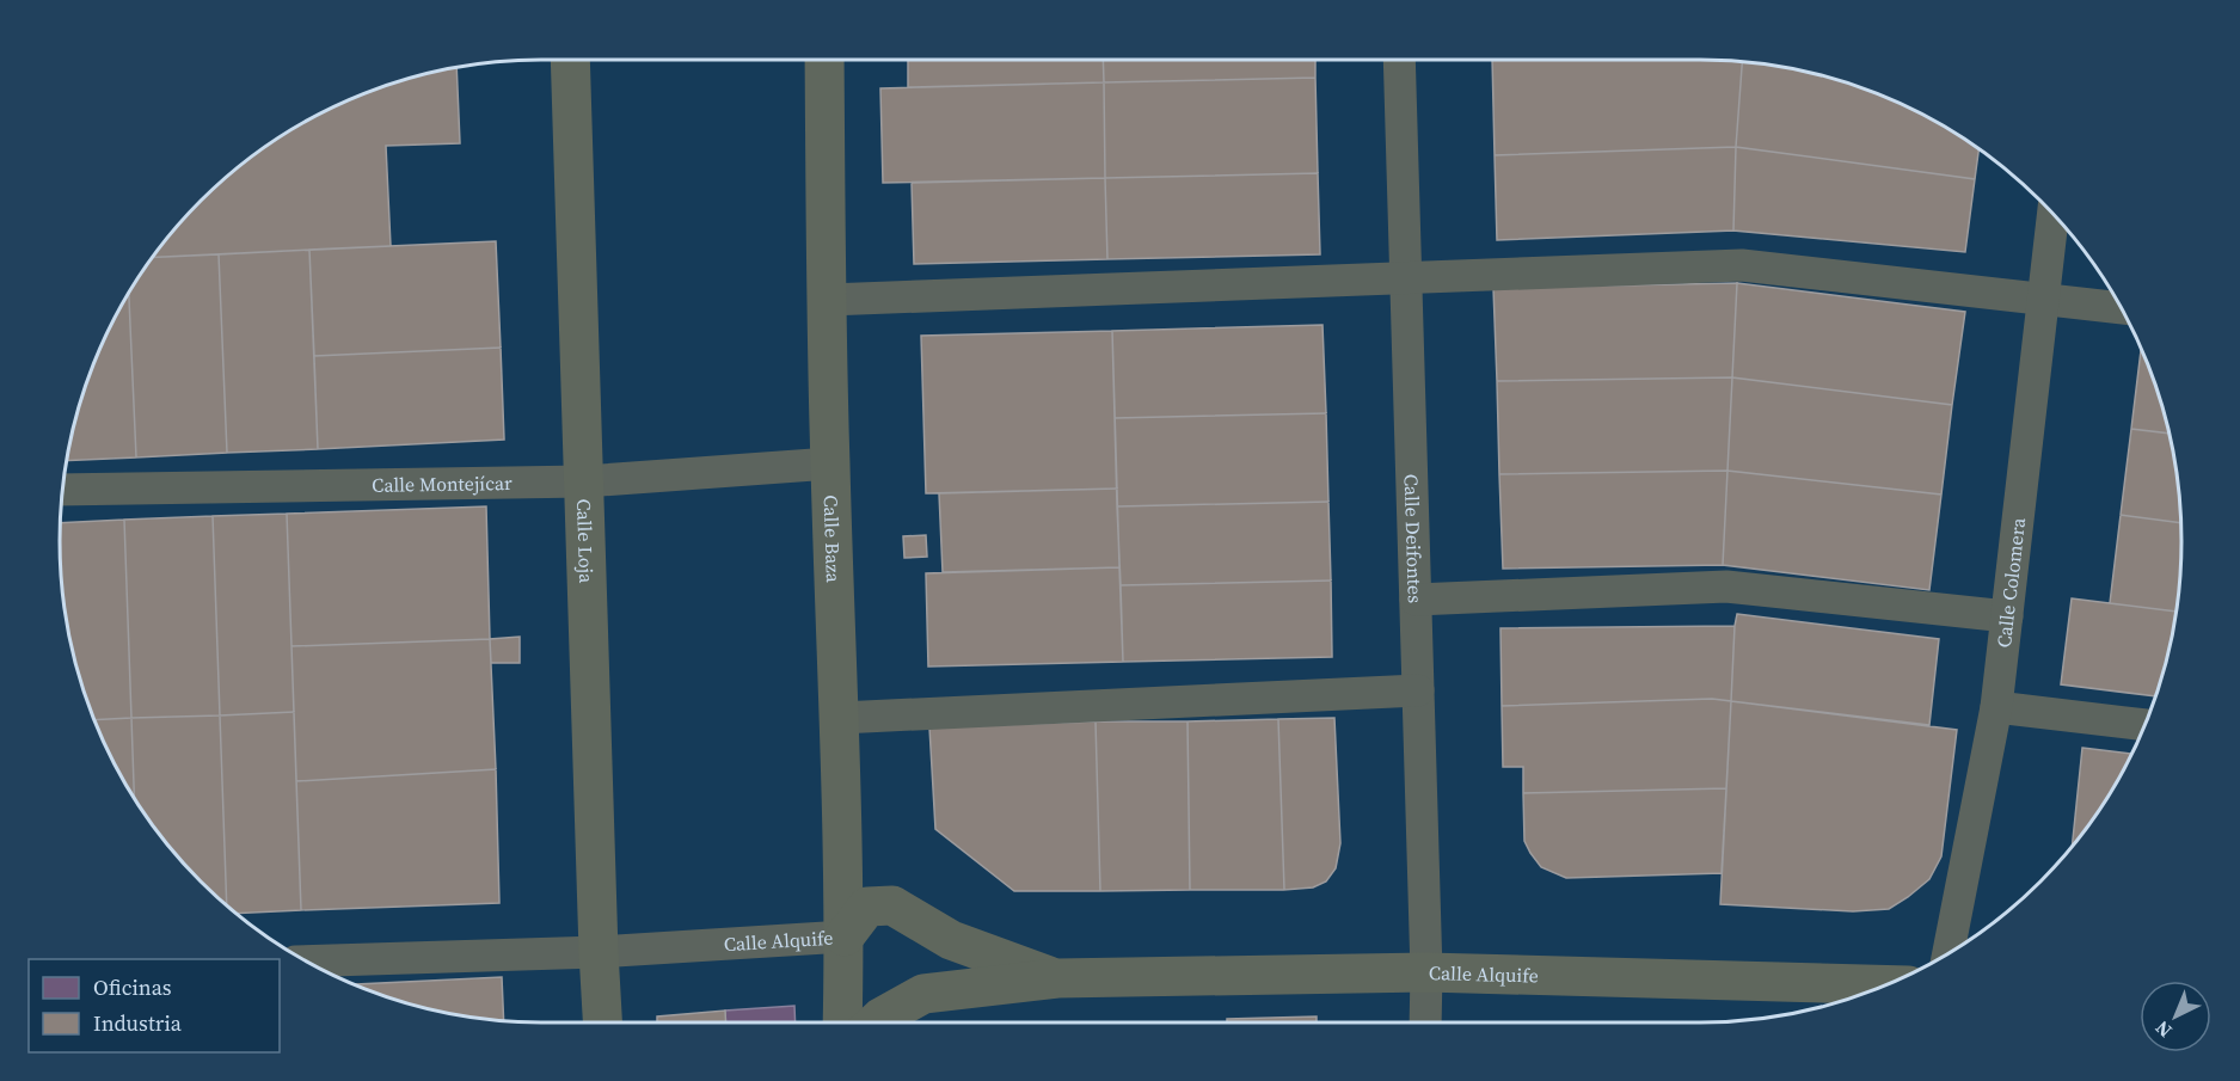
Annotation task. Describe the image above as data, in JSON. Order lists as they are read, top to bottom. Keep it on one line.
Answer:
{"streets":{"street":["Calle Montejícar","Calle Deifontes","Calle Loja","Calle Baza","Calle Colomera","Calle Alquife"]},"crossings":[["Calle Montejícar","Calle Loja"],["Calle Montejícar","Calle Baza"],["Calle Deifontes","Calle Alquife"],["Calle Loja","Calle Alquife"],["Calle Baza","Calle Alquife"]],"legend":["Oficinas","Industria"],"north":"bottom left"}
